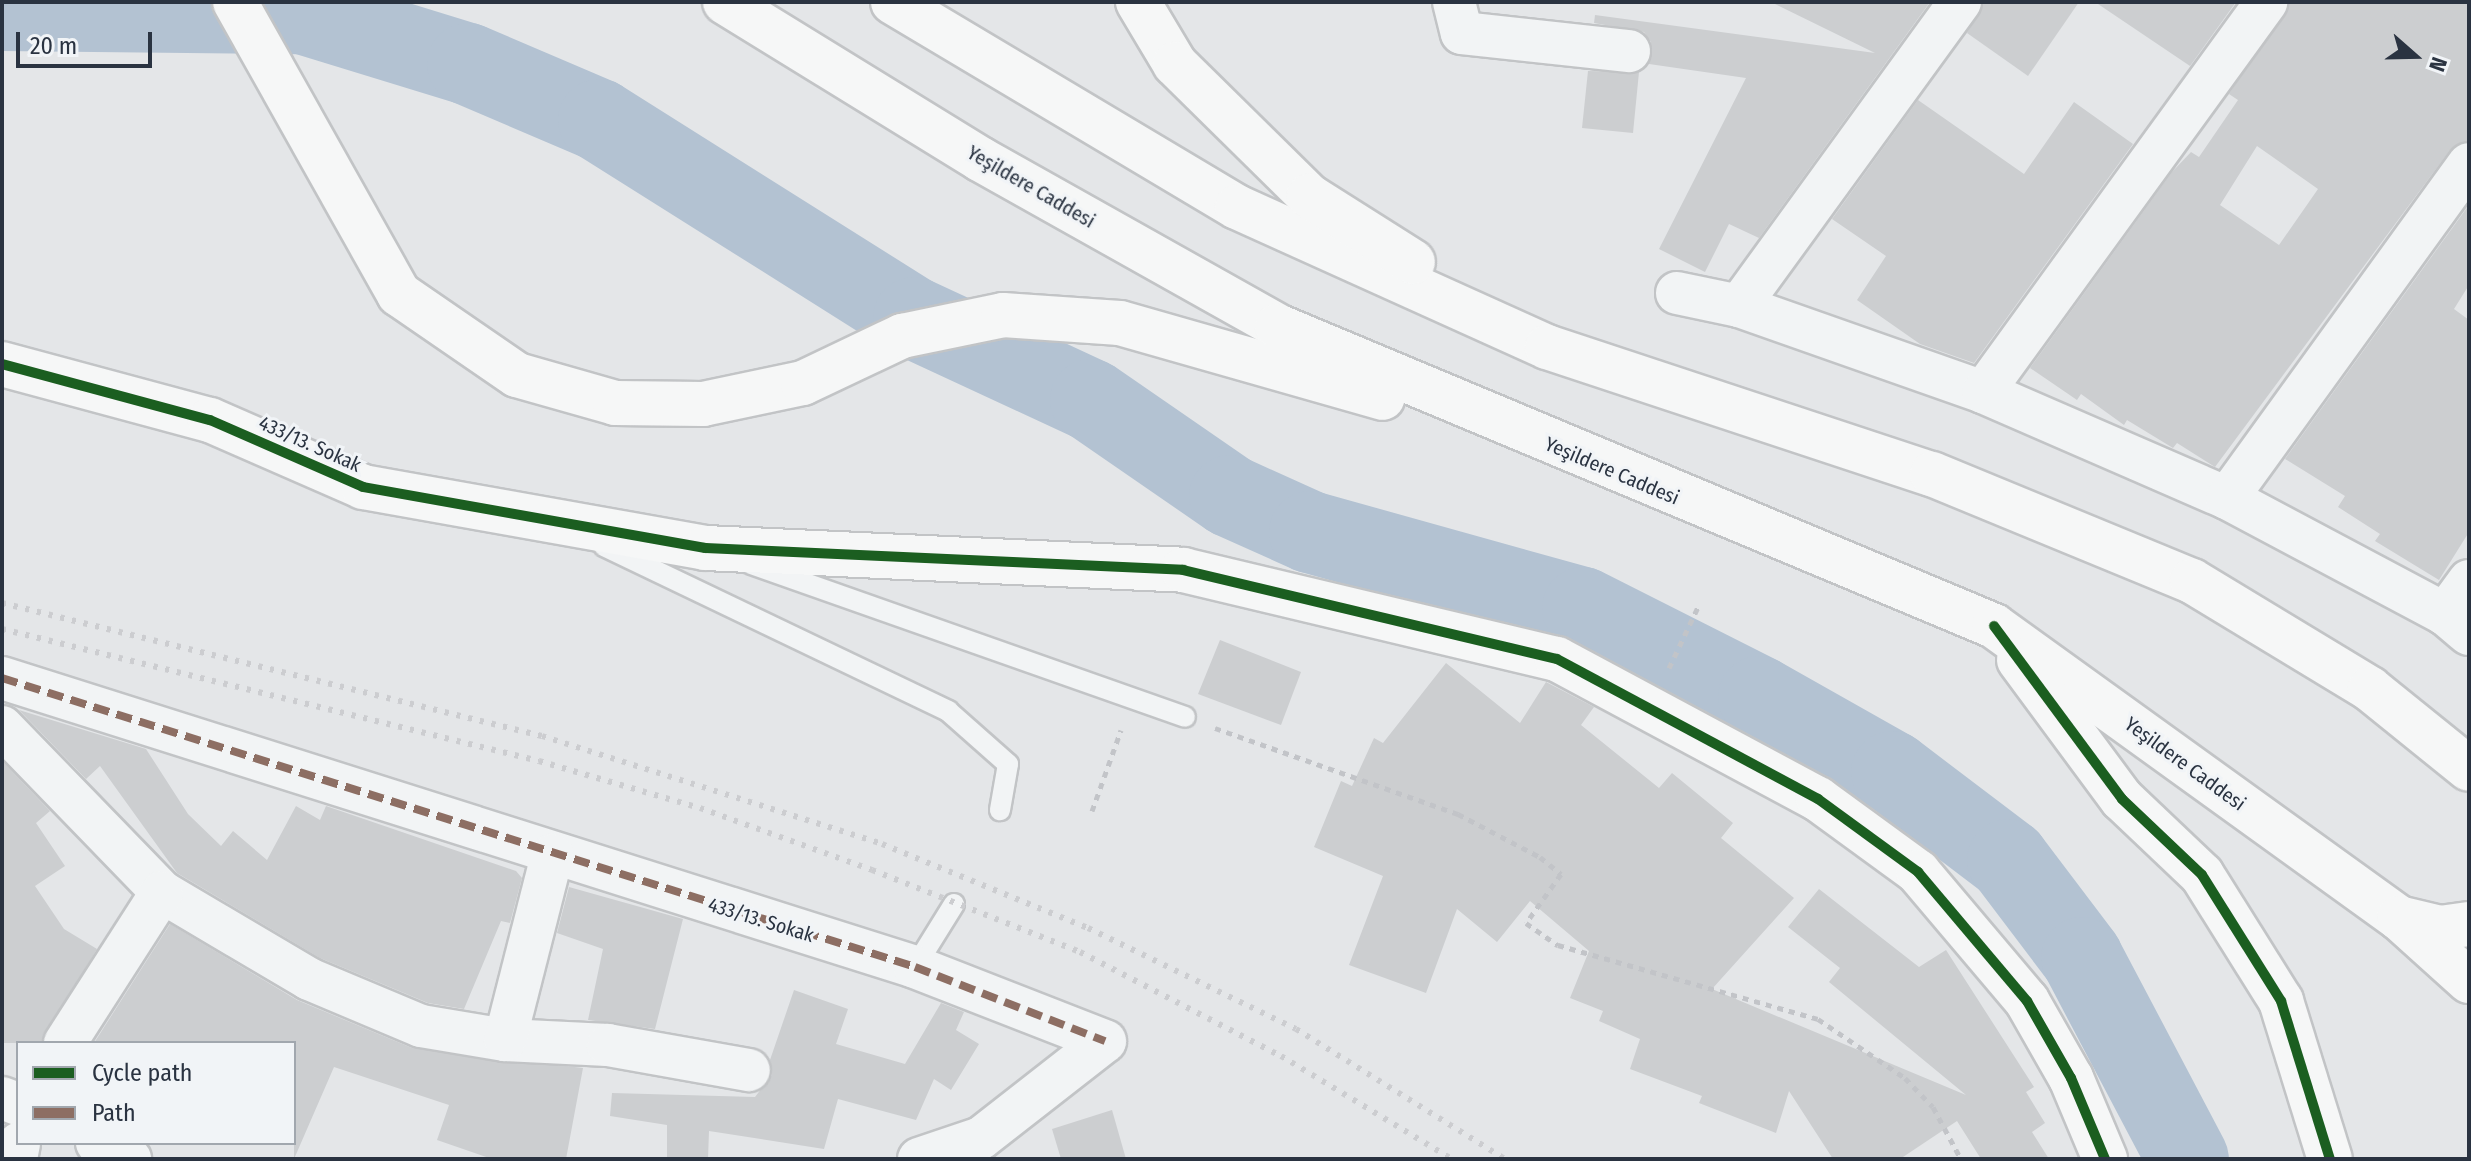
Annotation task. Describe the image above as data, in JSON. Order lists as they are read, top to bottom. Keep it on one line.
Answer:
{"streets":{"main road":["Yeşildere Caddesi","433/13. Sokak"]},"legend":["Cycle path","Path"],"scale_bar":"20 m","north":"right"}
